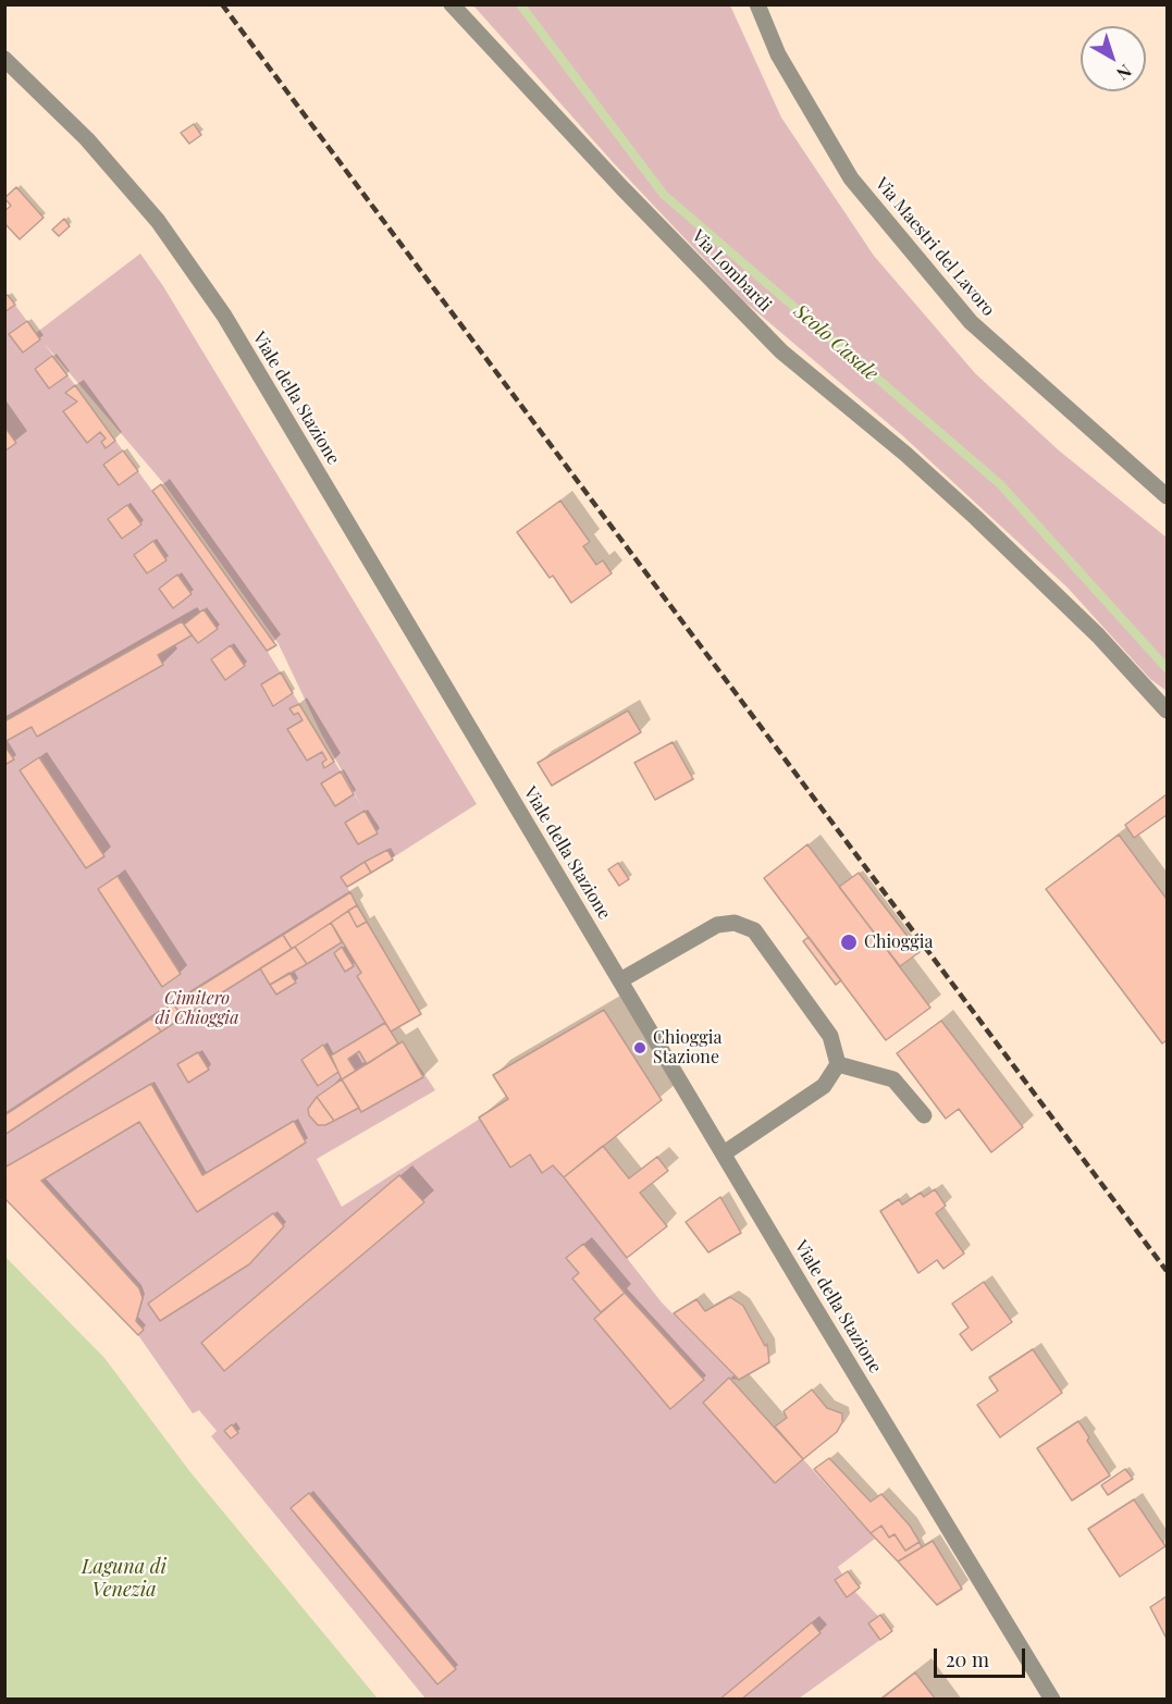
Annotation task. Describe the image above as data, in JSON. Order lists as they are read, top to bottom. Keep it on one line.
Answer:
{"streets":{"street":["Via Maestri del Lavoro","Via Lombardi","Viale della Stazione"]},"water":["Scolo Casale","Laguna di Venezia"],"parks":["Cimitero di Chioggia"],"places":["Chioggia","Chioggia Stazione"],"scale_bar":"20 m","north":"bottom right"}
